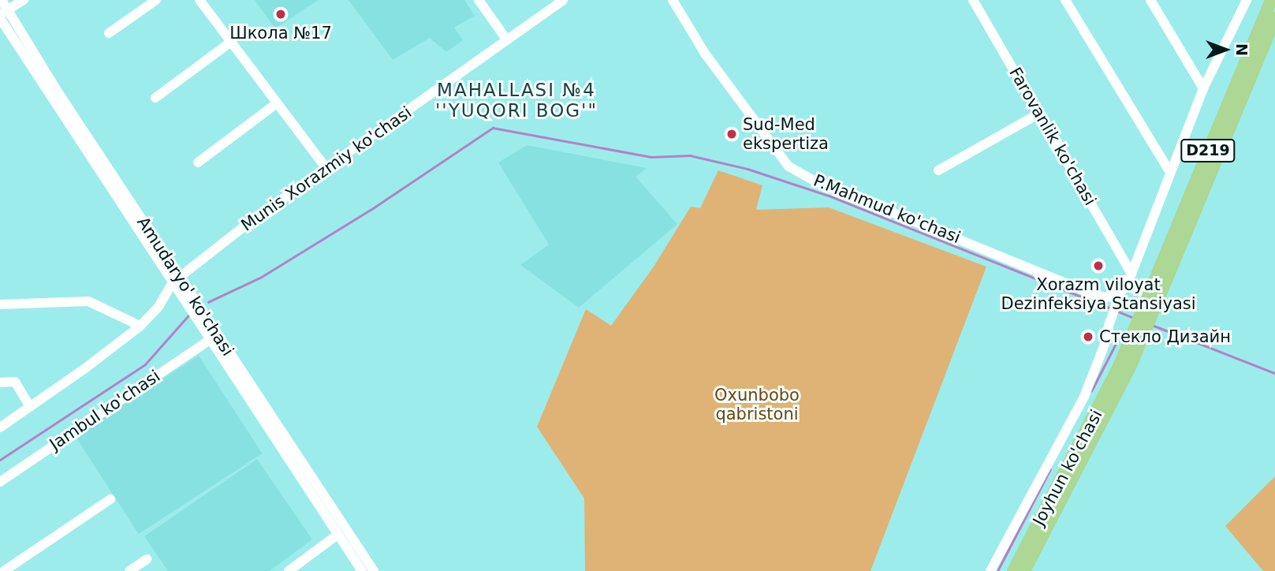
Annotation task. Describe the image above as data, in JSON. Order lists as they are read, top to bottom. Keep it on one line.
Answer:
{"streets":{"main road":["D219","Joyhun ko'chasi"],"street":["Farovanlik ko'chasi","Munis Xorazmiy ko'chasi","P.Mahmud ko'chasi","Amudaryo' ko'chasi","Jambul ko'chasi"]},"crossings":[["D219","Joyhun ko'chasi"],["Munis Xorazmiy ko'chasi","Amudaryo' ko'chasi"],["Amudaryo' ko'chasi","Jambul ko'chasi"]],"districts":["MAHALLASI №4 ''YUQORI BOG'\""],"parks":["Oxunbobo qabristoni"],"places":["Школа №17","Sud-Med ekspertiza","Xorazm viloyat Dezinfeksiya Stansiyasi","Стекло Дизайн"],"north":"right"}
